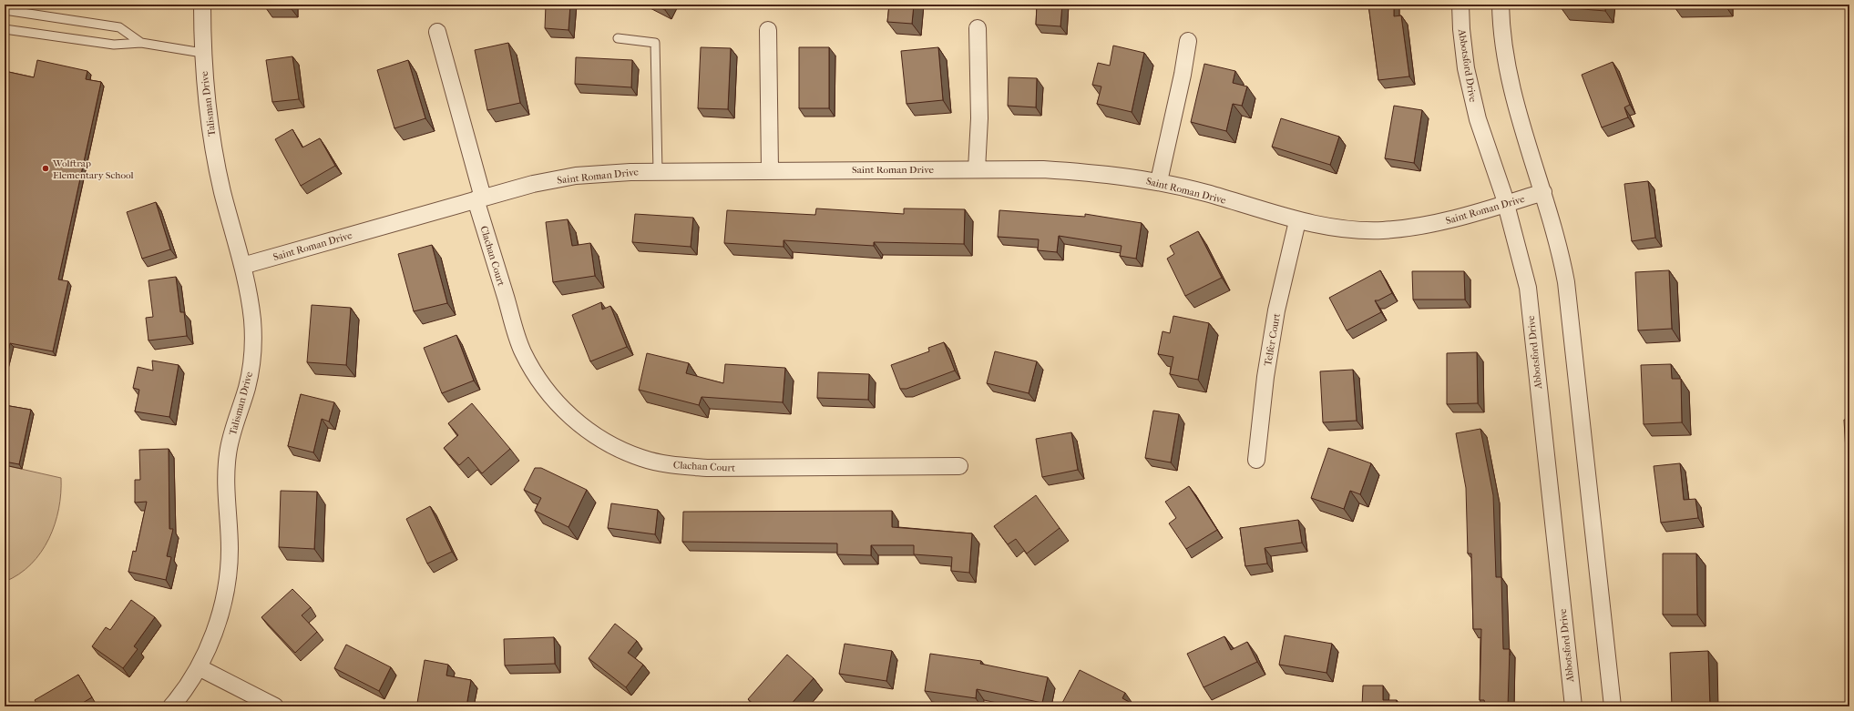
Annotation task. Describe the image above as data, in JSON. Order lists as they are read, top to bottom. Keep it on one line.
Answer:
{"streets":{"street":["Abbotsford Drive","Talisman Drive","Saint Roman Drive","Clachan Court","Telfer Court"]},"crossings":[["Abbotsford Drive","Saint Roman Drive"],["Talisman Drive","Saint Roman Drive"],["Saint Roman Drive","Clachan Court"],["Saint Roman Drive","Telfer Court"]],"places":["Wolftrap Elementary School"]}
